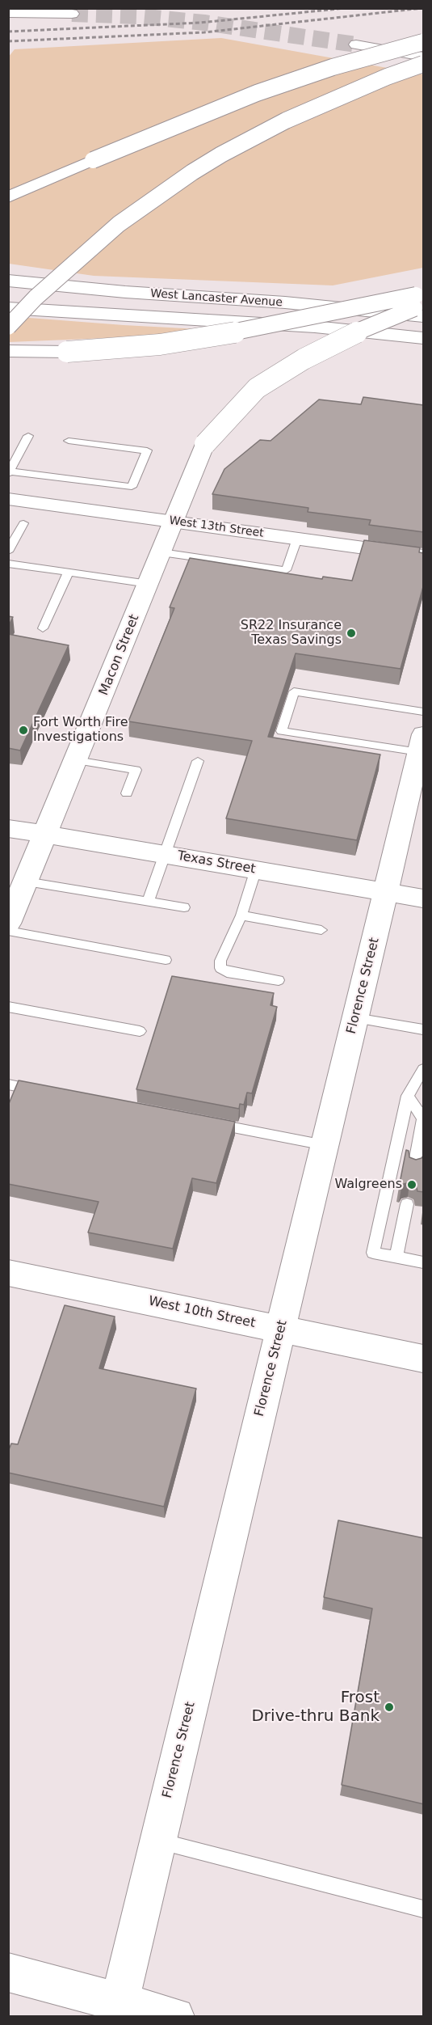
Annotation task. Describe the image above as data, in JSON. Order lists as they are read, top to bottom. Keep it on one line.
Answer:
{"streets":{"main road":["West Lancaster Avenue","Macon Street","Texas Street","Florence Street","West 10th Street"],"street":["West 13th Street"]},"crossings":[["West 13th Street","Macon Street"],["Macon Street","Texas Street"],["Texas Street","Florence Street"],["Florence Street","West 10th Street"]],"places":["SR22 Insurance Texas Savings","Fort Worth Fire Investigations","Walgreens","Frost Drive-thru Bank"]}
